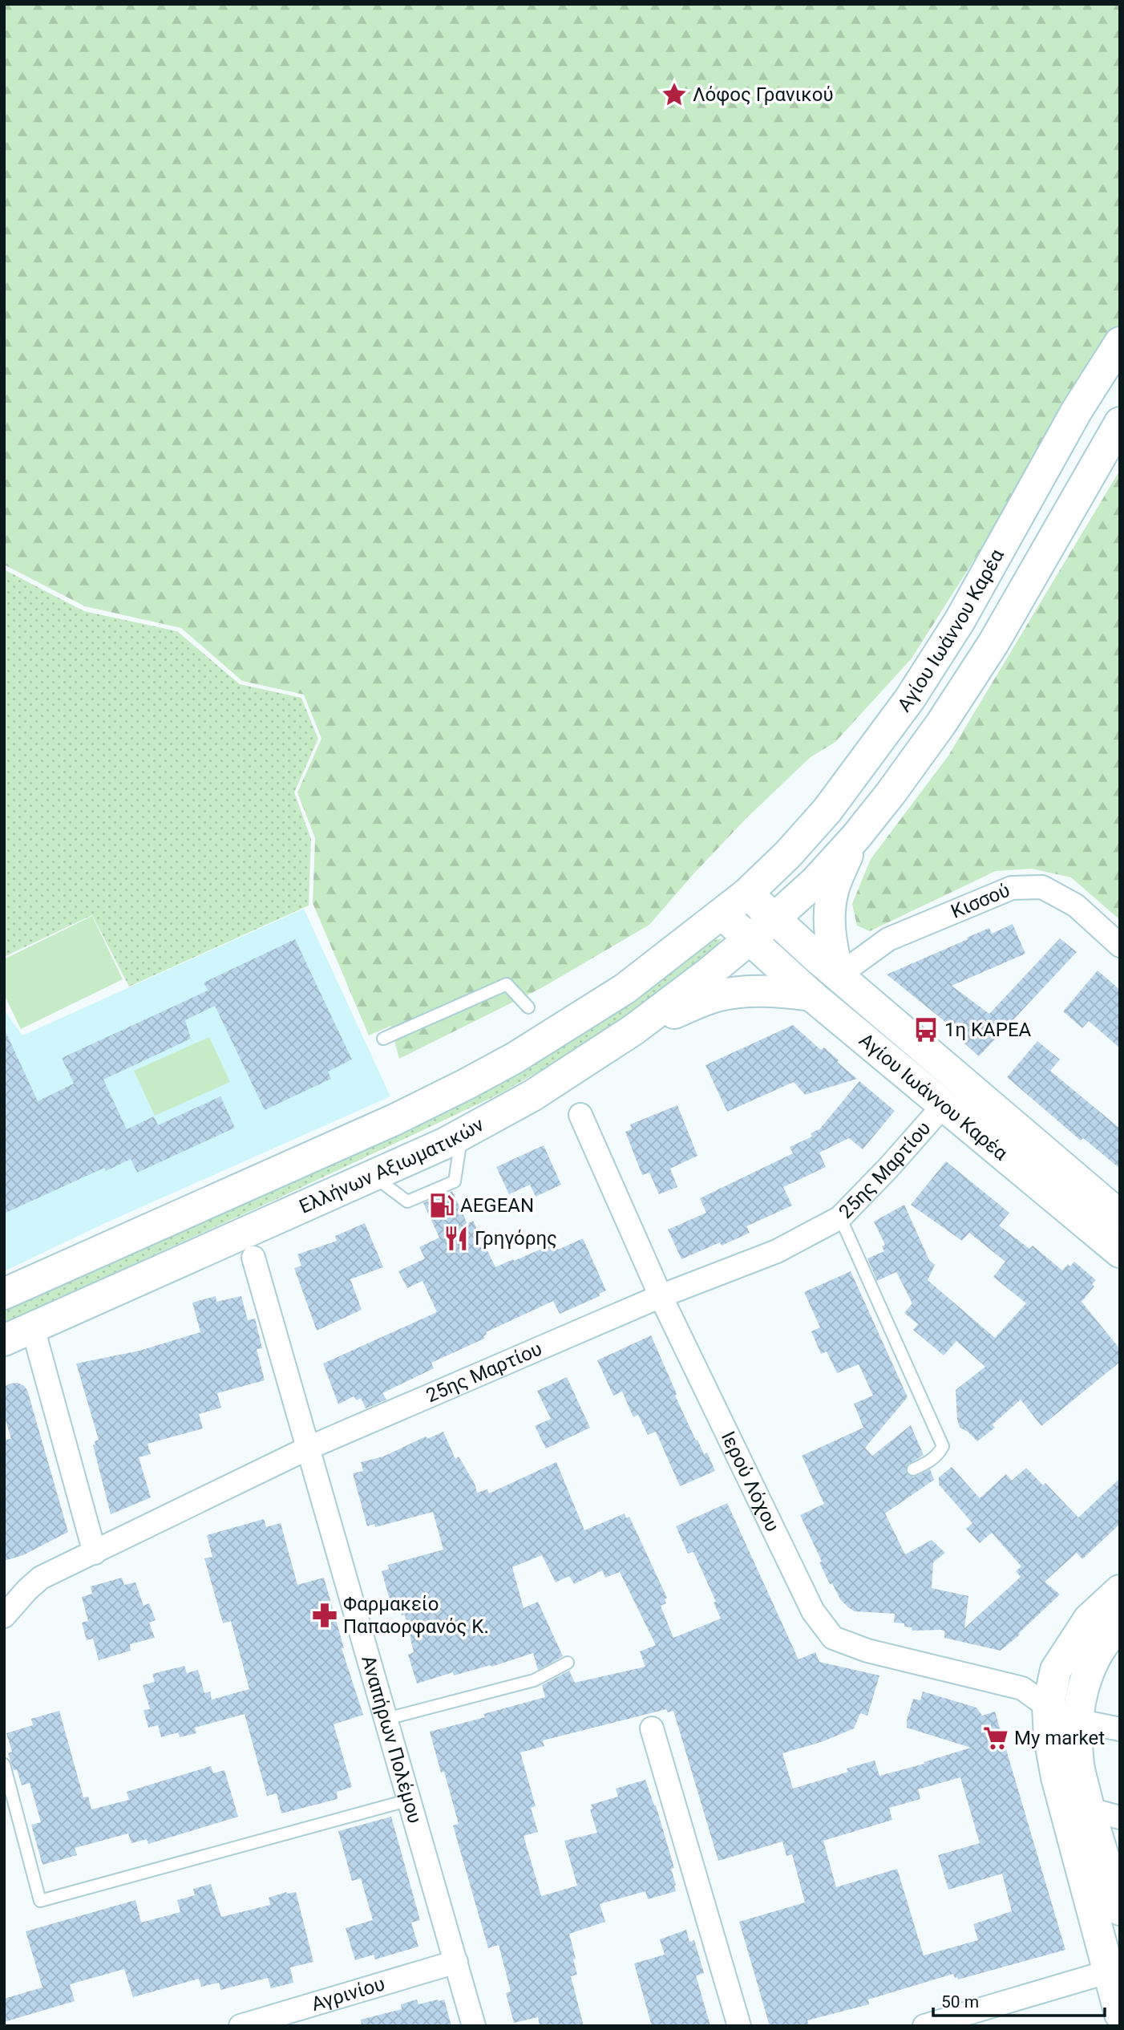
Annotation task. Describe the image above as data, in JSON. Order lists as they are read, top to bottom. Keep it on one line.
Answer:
{"streets":{"main road":["Αγίου Ιωάννου Καρέα","Ελλήνων Αξιωματικών"],"street":["Κισσού","25ης Μαρτίου","Ιερού Λόχου","Αναπήρων Πολέμου","Αγρινίου"]},"crossings":[["Αγίου Ιωάννου Καρέα","Κισσού"],["Αγίου Ιωάννου Καρέα","Ελλήνων Αξιωματικών"],["Αγίου Ιωάννου Καρέα","25ης Μαρτίου"],["25ης Μαρτίου","Ιερού Λόχου"],["25ης Μαρτίου","Αναπήρων Πολέμου"],["Αναπήρων Πολέμου","Αγρινίου"]],"places":{"place":["Λόφος Γρανικού"],"bus stop":["1η ΚΑΡΕΑ"],"fuel station":["AEGEAN"],"restaurant":["Γρηγόρης"],"pharmacy":["Φαρμακείο Παπαορφανός Κ."],"supermarket":["My market"]},"scale_bar":"50 m"}
